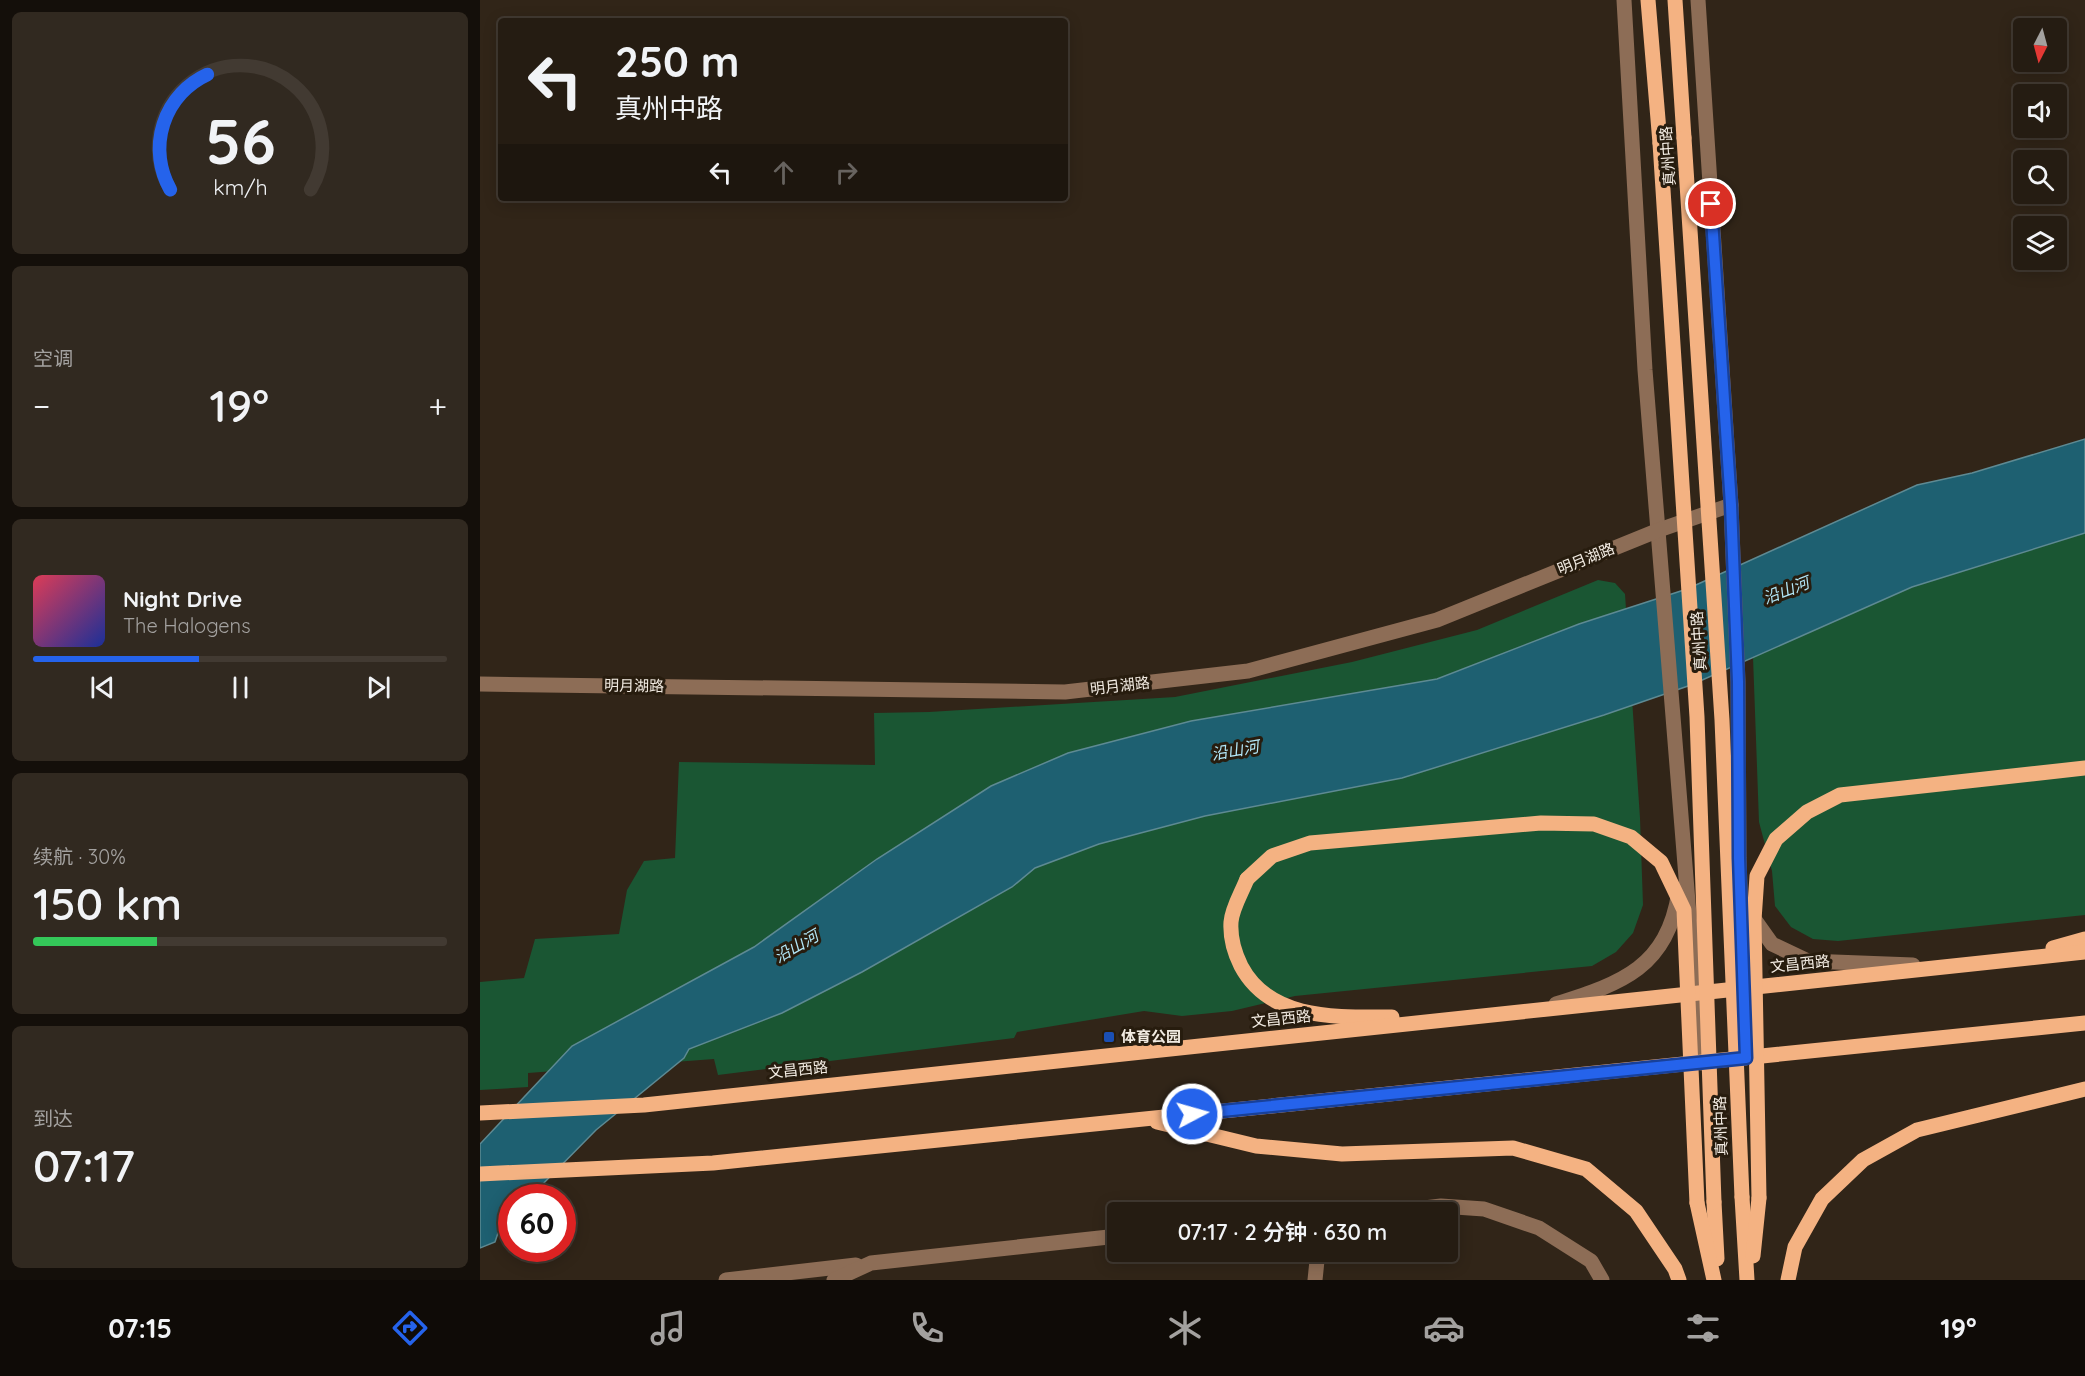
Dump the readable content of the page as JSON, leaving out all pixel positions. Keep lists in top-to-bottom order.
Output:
{
  "streets": {
    "main road": ["真州中路", "文昌西路"],
    "street": ["明月湖路"]
  },
  "water": ["沿山河"],
  "places": {
    "transit": ["体育公园"]
  },
  "north": "bottom",
  "page": {
    "turn": ["250 m", "真州中路"],
    "tile": [
      "空调",
      ["续航 · 30%", "150 km"],
      ["到达", "07:17"]
    ],
    "heat": ["−", "19°", "+"],
    "song": ["Night Drive", "The Halogens"],
    "limit": "60",
    "trip": "07:17 · 2 分钟 · 630 m",
    "tabs": ["07:15", "19°"],
    "gauge": ["56", "km/h"]
  }
}
